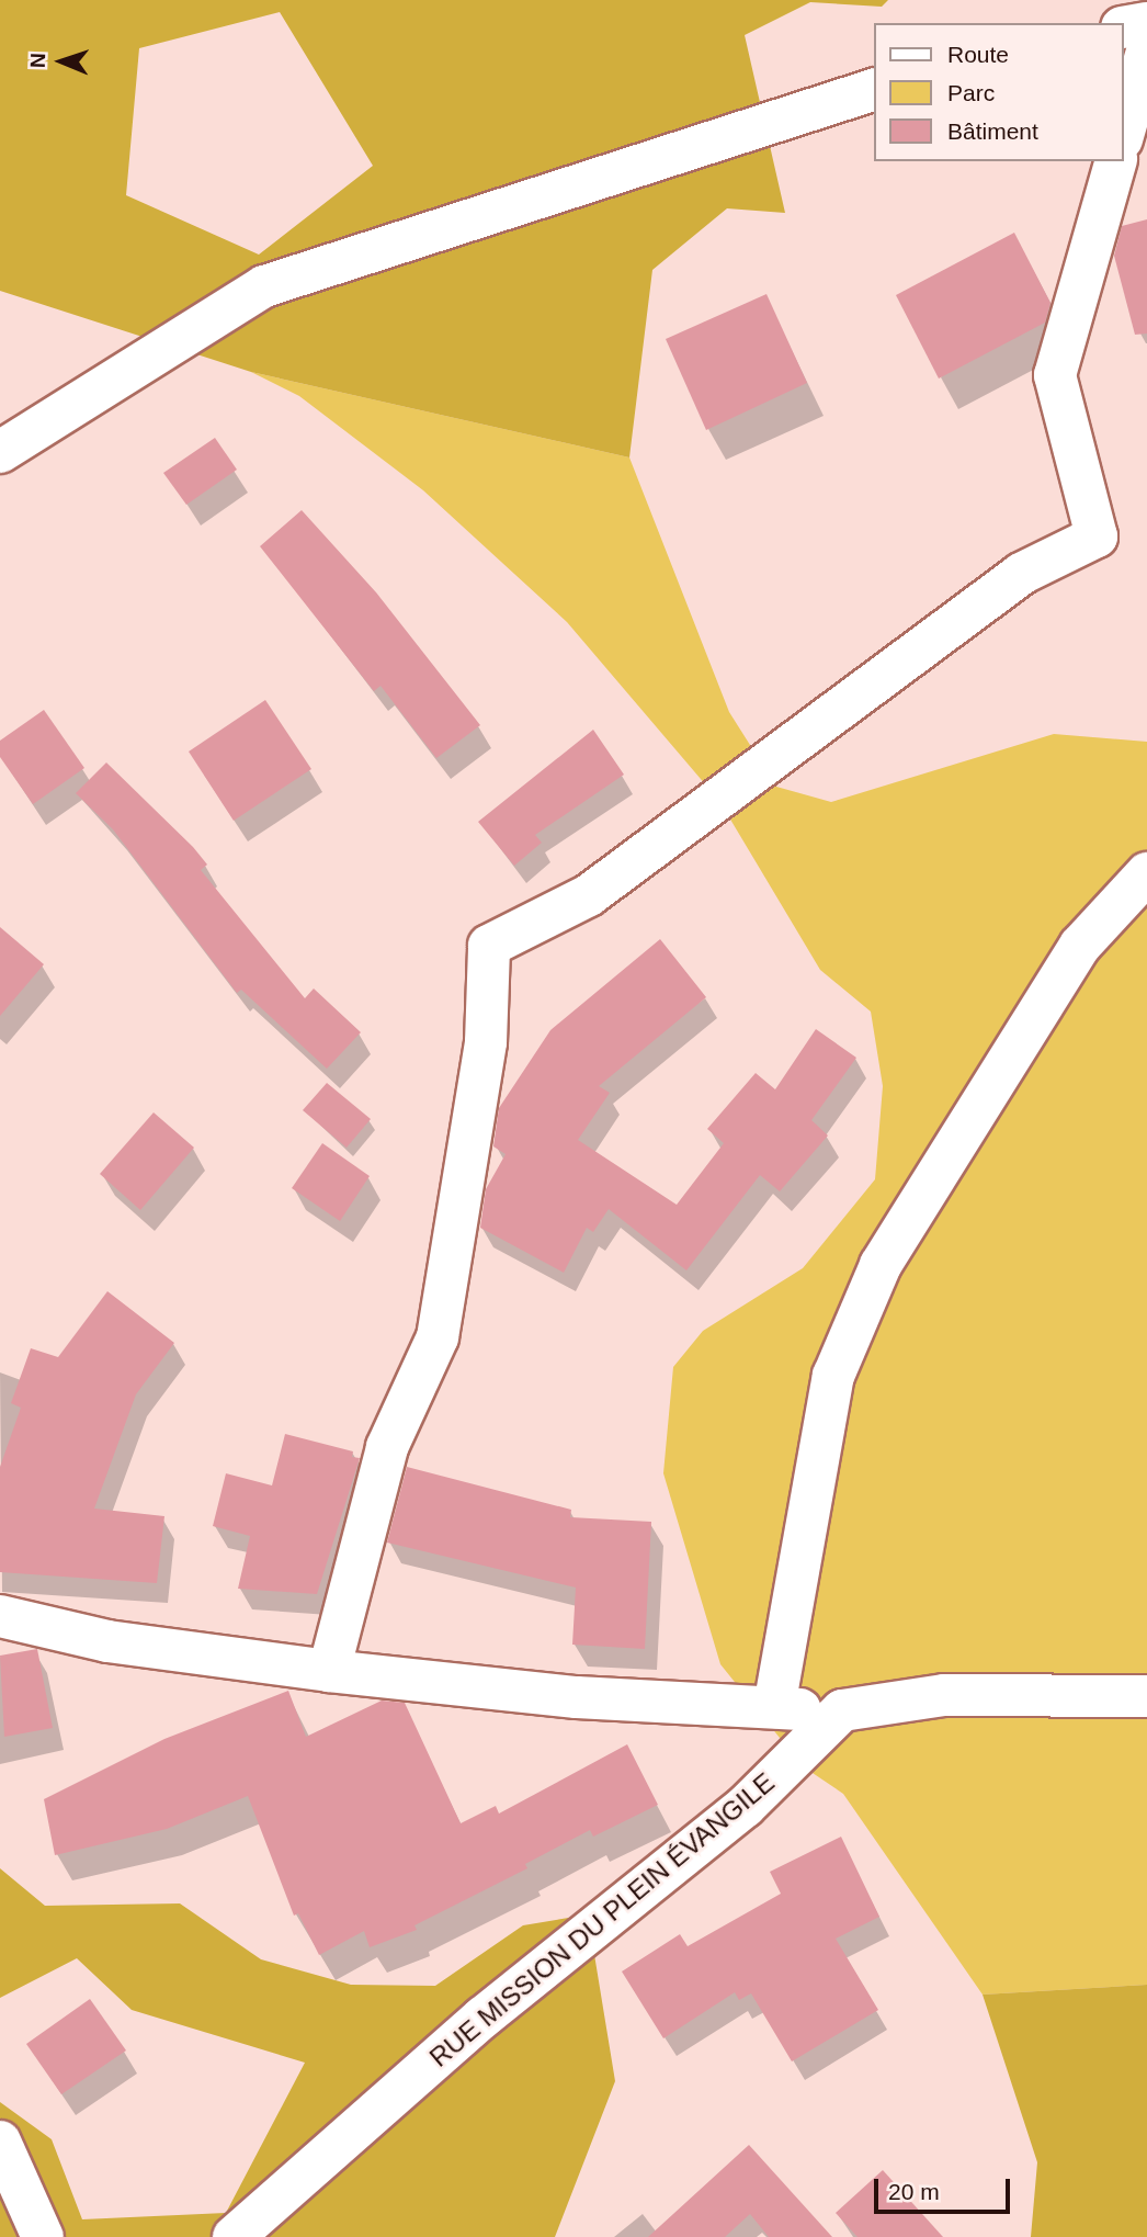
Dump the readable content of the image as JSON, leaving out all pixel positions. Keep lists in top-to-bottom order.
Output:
{
  "streets": {
    "street": ["RUE MISSION DU PLEIN ÉVANGILE"]
  },
  "legend": ["Route", "Parc", "Bâtiment"],
  "scale_bar": "20 m",
  "north": "left"
}
